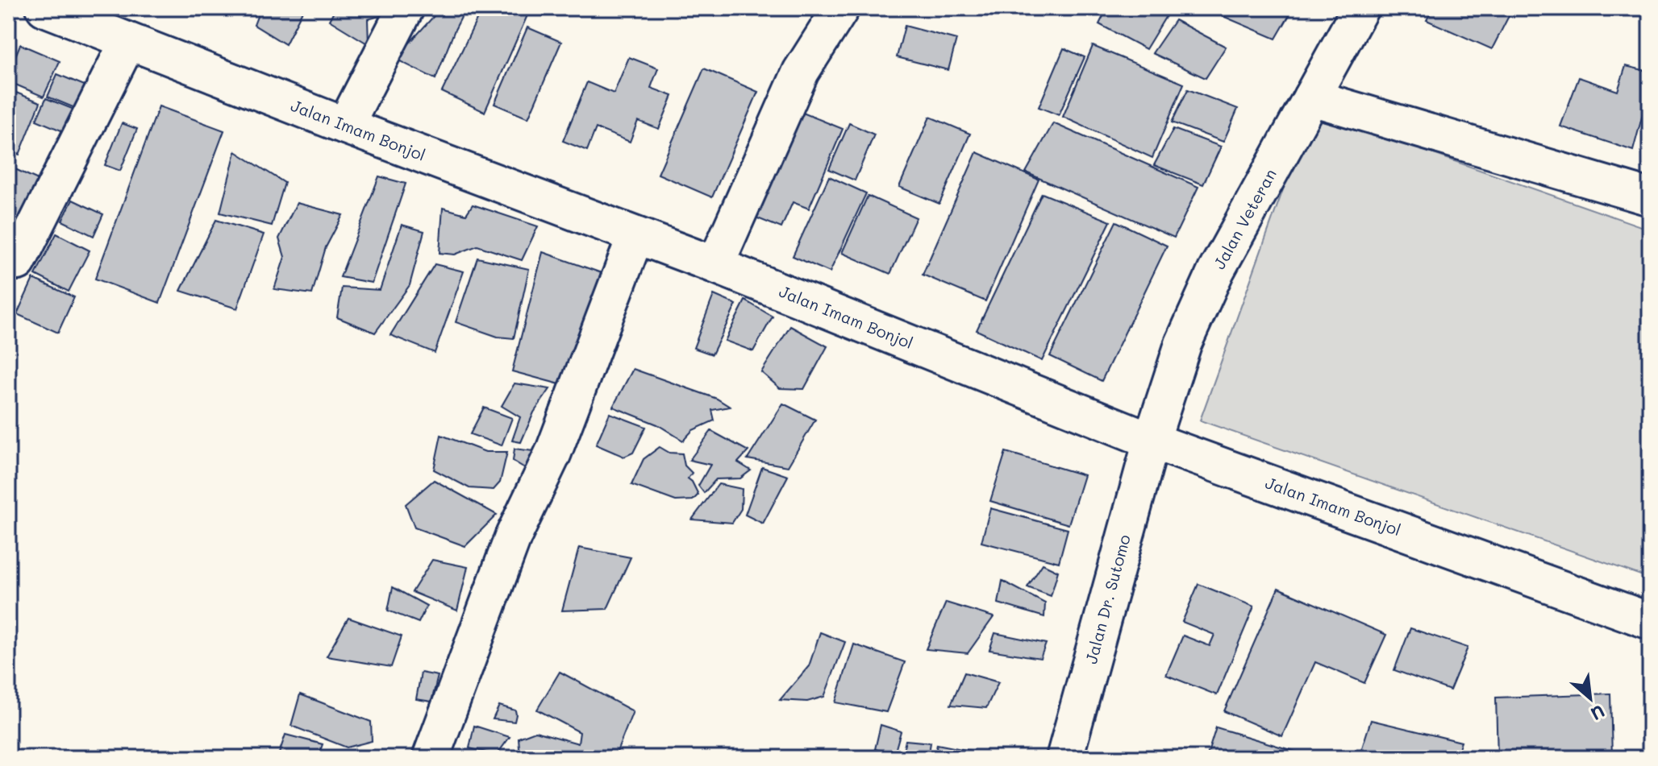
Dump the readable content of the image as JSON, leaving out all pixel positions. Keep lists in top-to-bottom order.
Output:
{
  "streets": {
    "street": ["Jalan Imam Bonjol", "Jalan Veteran", "Jalan Dr. Sutomo"]
  },
  "crossings": [
    ["Jalan Imam Bonjol", "Jalan Veteran"],
    ["Jalan Imam Bonjol", "Jalan Dr. Sutomo"],
    ["Jalan Veteran", "Jalan Dr. Sutomo"]
  ],
  "north": "bottom right"
}
